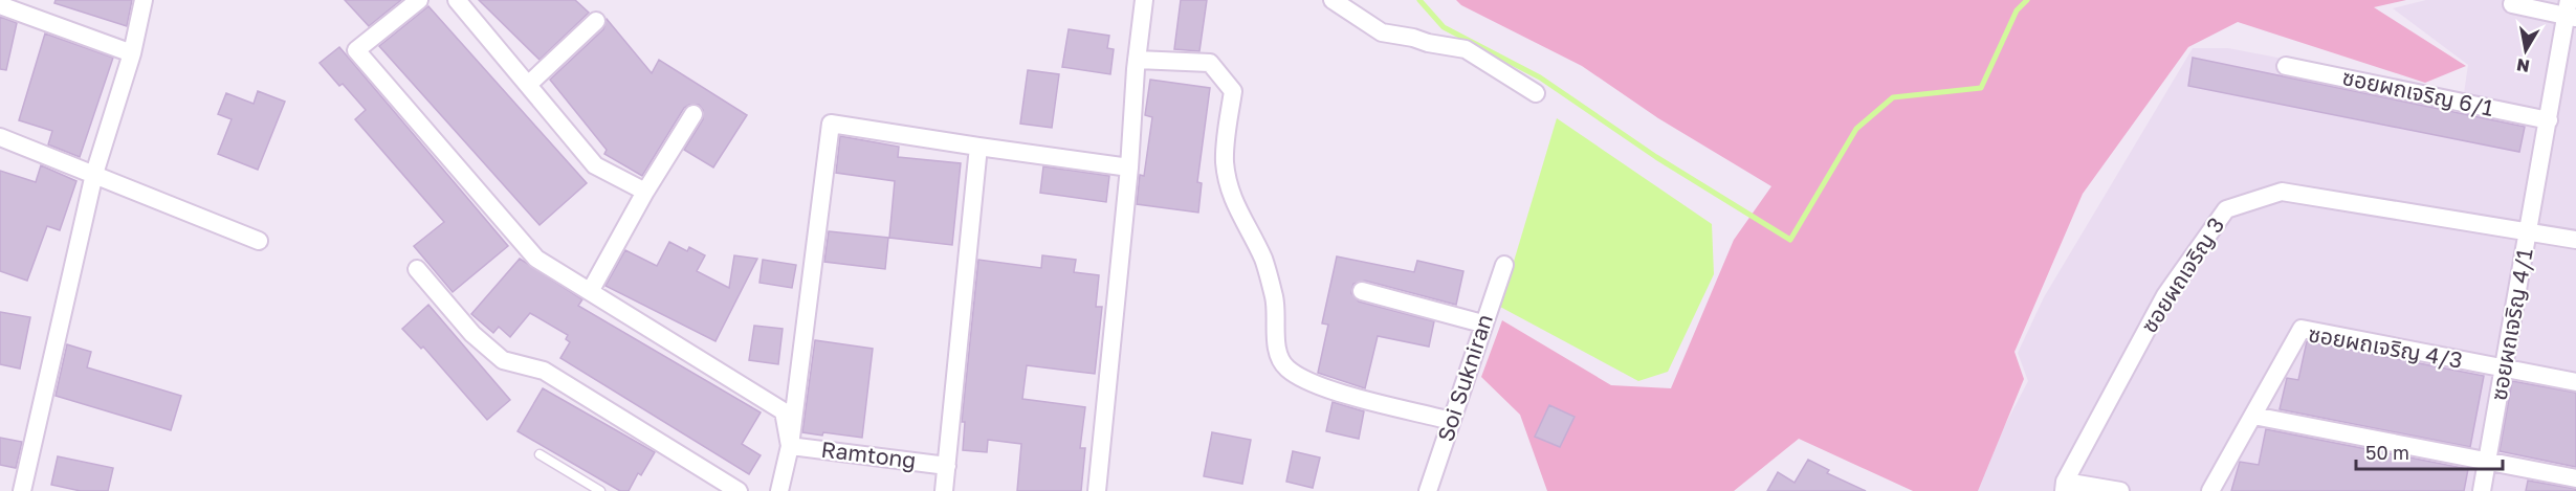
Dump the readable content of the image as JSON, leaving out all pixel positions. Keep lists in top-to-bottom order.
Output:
{
  "streets": {
    "street": [
      "ซอยผถเจริญ 6/1",
      "ซอยผถเจริญ 3",
      "ซอยผถเจริญ 4/1",
      "ซอยผถเจริญ 4/3",
      "Soi Sukniran",
      "Ramtong"
    ]
  },
  "crossings": [
    ["ซอยผถเจริญ 6/1", "ซอยผถเจริญ 4/1"],
    ["ซอยผถเจริญ 3", "ซอยผถเจริญ 4/1"],
    ["ซอยผถเจริญ 4/1", "ซอยผถเจริญ 4/3"]
  ],
  "scale_bar": "50 m",
  "north": "bottom"
}
